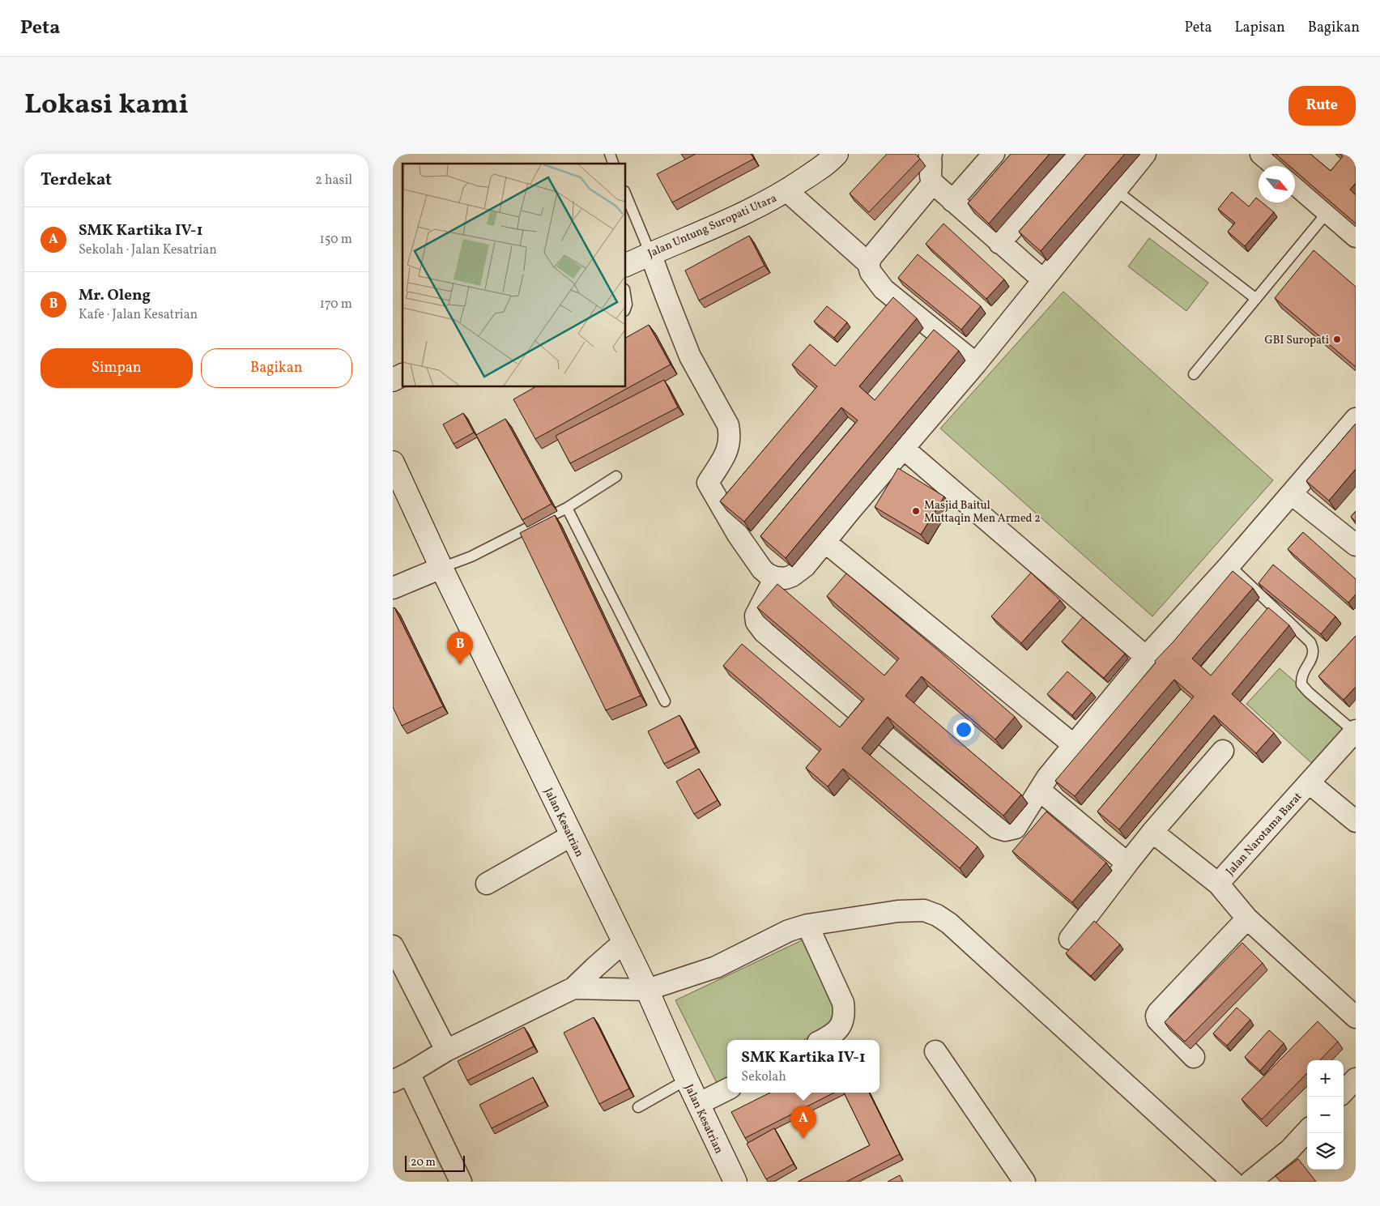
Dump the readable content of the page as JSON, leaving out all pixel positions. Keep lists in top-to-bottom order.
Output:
{
  "streets": {
    "street": ["Jalan Untung Suropati Utara", "Jalan Kesatrian", "Jalan Narotama Barat"]
  },
  "places": ["GBI Suropati", "Masjid Baitul Muttaqin Men Armed 2"],
  "scale_bar": "20 m",
  "north": "bottom right",
  "page": {
    "header": "Peta",
    "nav": ["Peta", "Lapisan", "Bagikan"],
    "title": "Lokasi kami",
    "buttons": [
      "Rute",
      ["Simpan", "Bagikan"]
    ],
    "heading": ["Terdekat", "2 hasil"],
    "list": [
      {
        "mark": "A",
        "name": "SMK Kartika IV-1",
        "note": "Sekolah · Jalan Kesatrian",
        "value": "150 m"
      },
      {
        "mark": "B",
        "name": "Mr. Oleng",
        "note": "Kafe · Jalan Kesatrian",
        "value": "170 m"
      }
    ],
    "pins": ["B", "A"],
    "popup": ["SMK Kartika IV-1", "Sekolah"],
    "map_buttons": ["+", "−"],
    "scale": "20 m"
  }
}
